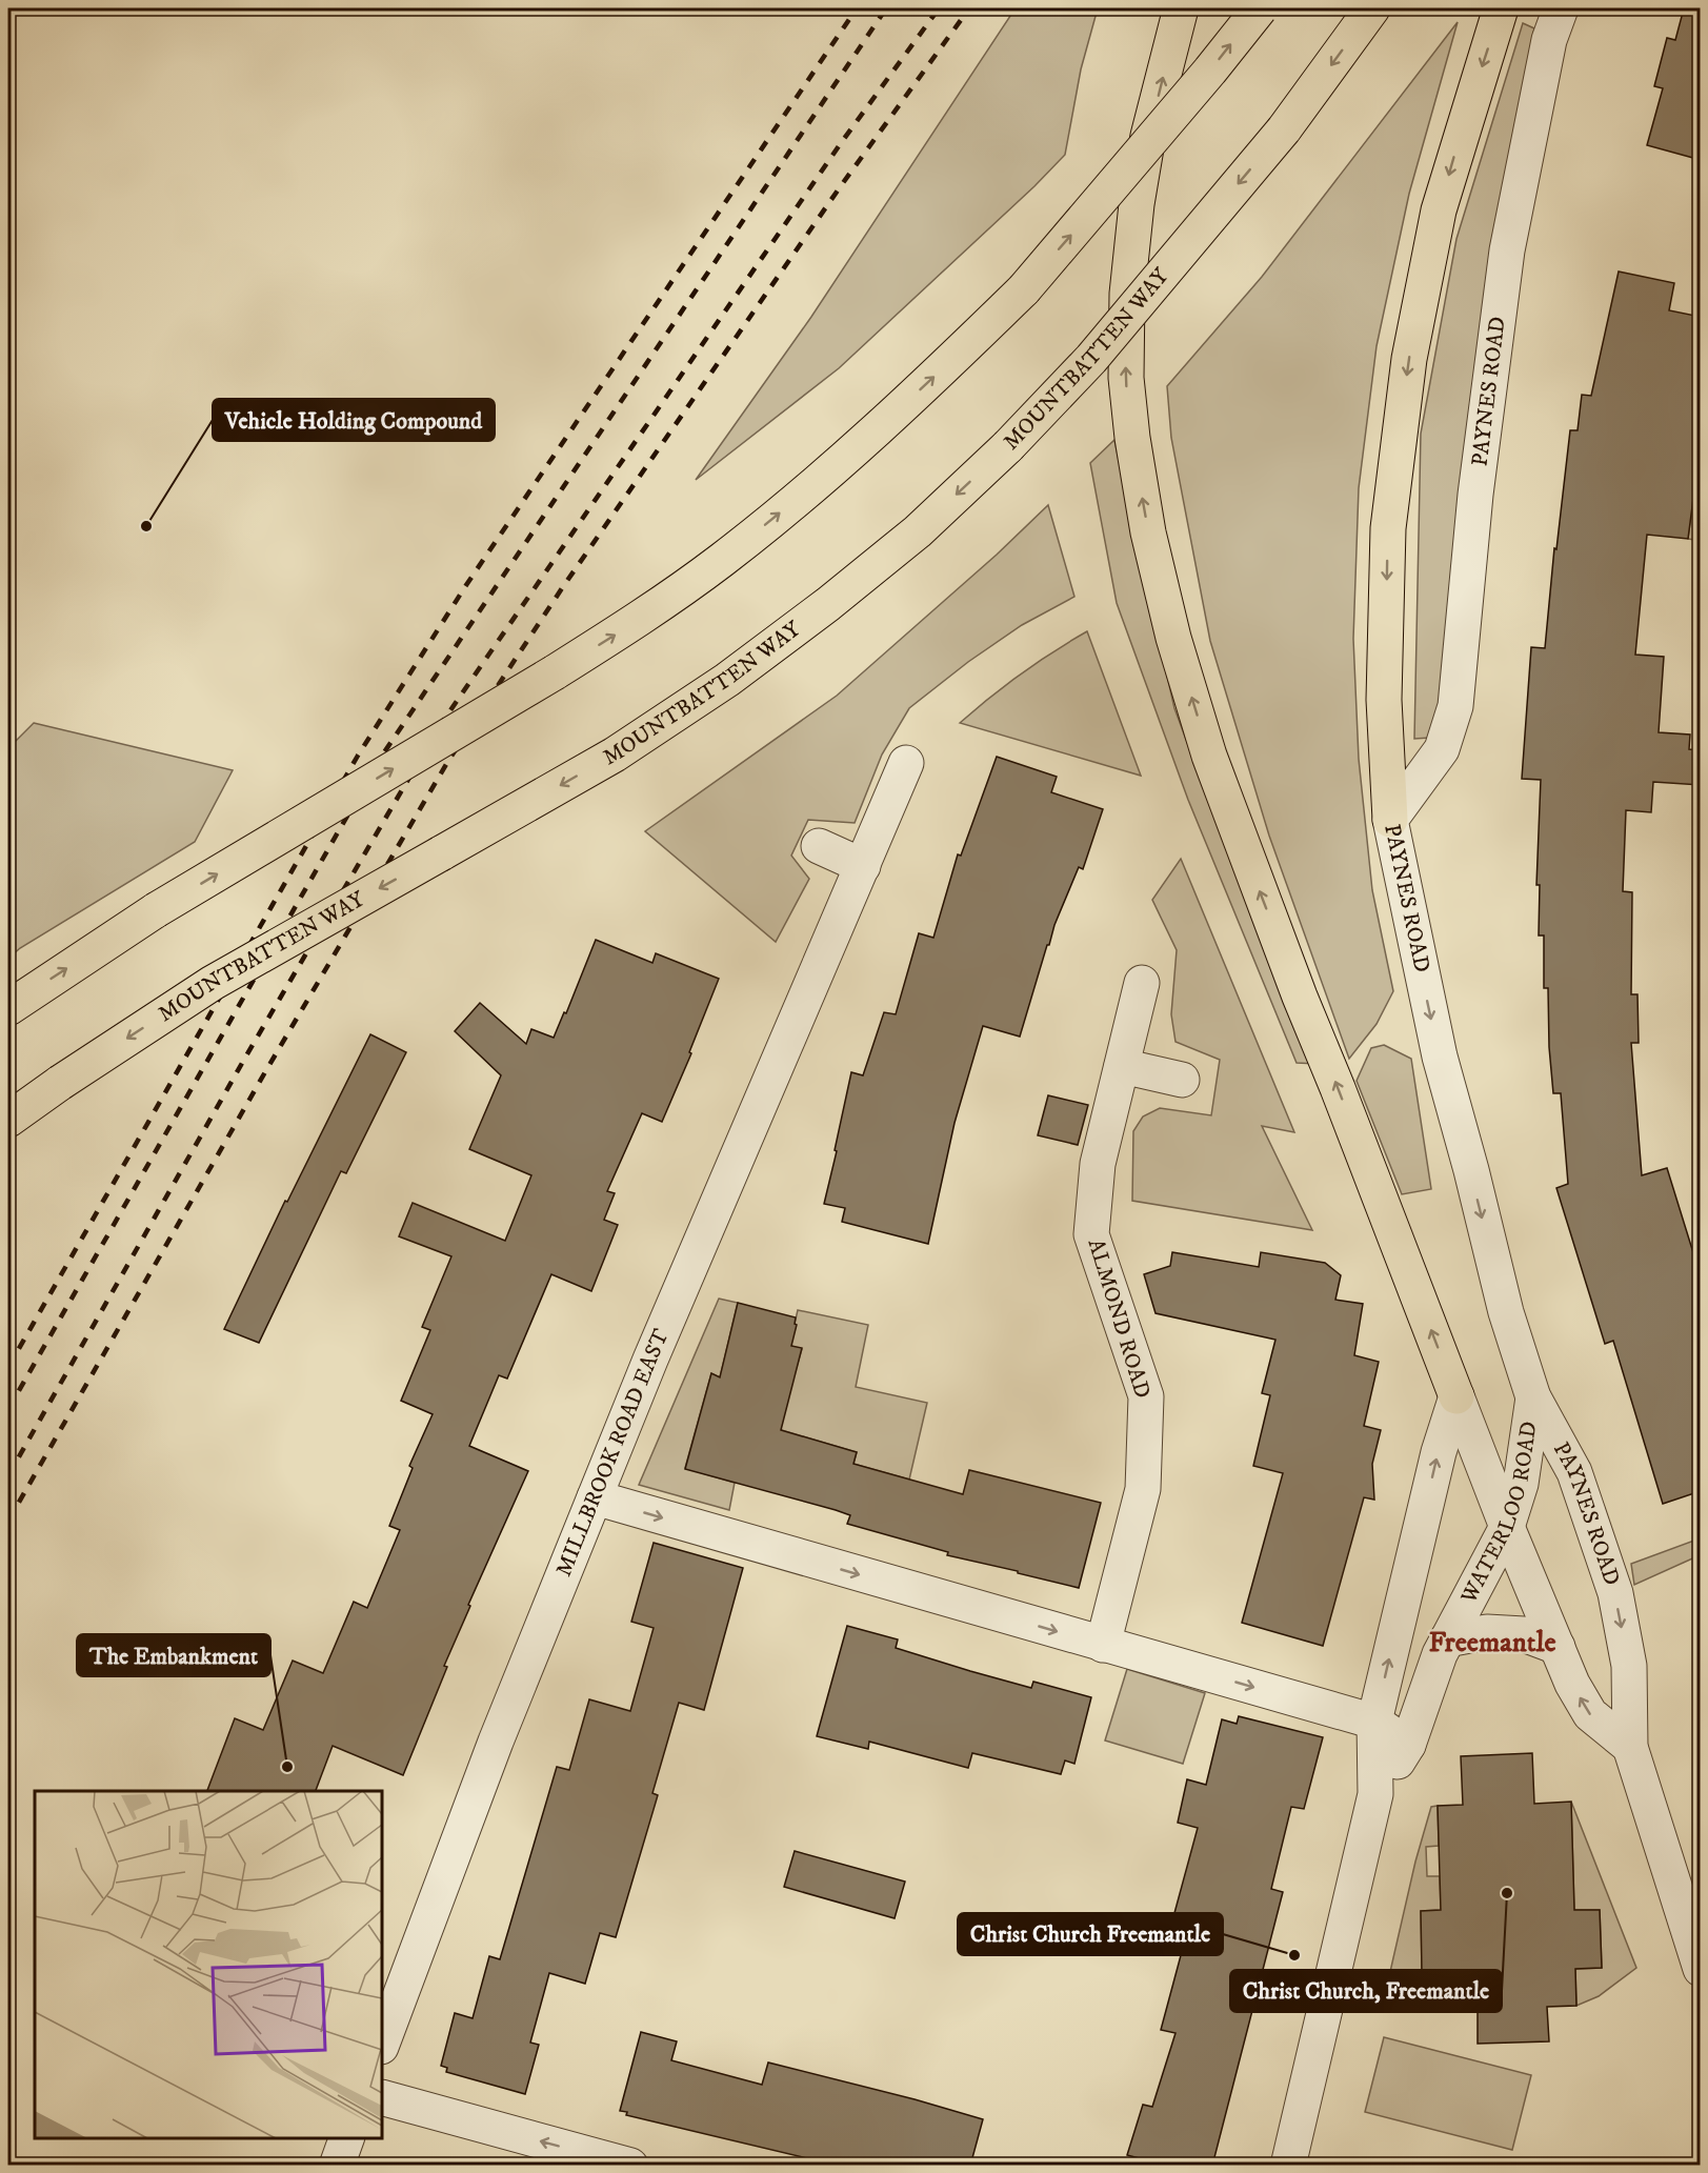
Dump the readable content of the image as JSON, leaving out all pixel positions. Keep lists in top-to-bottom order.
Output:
{
  "streets": {
    "highway": ["MOUNTBATTEN WAY"],
    "street": [
      "PAYNES ROAD",
      "ALMOND ROAD",
      "MILLBROOK ROAD EAST",
      "WATERLOO ROAD"
    ]
  },
  "crossings": [
    ["PAYNES ROAD", "WATERLOO ROAD"]
  ],
  "districts": ["Freemantle"],
  "places": [
    "Vehicle Holding Compound",
    "The Embankment",
    "Christ Church, Freemantle",
    "Christ Church Freemantle"
  ]
}
